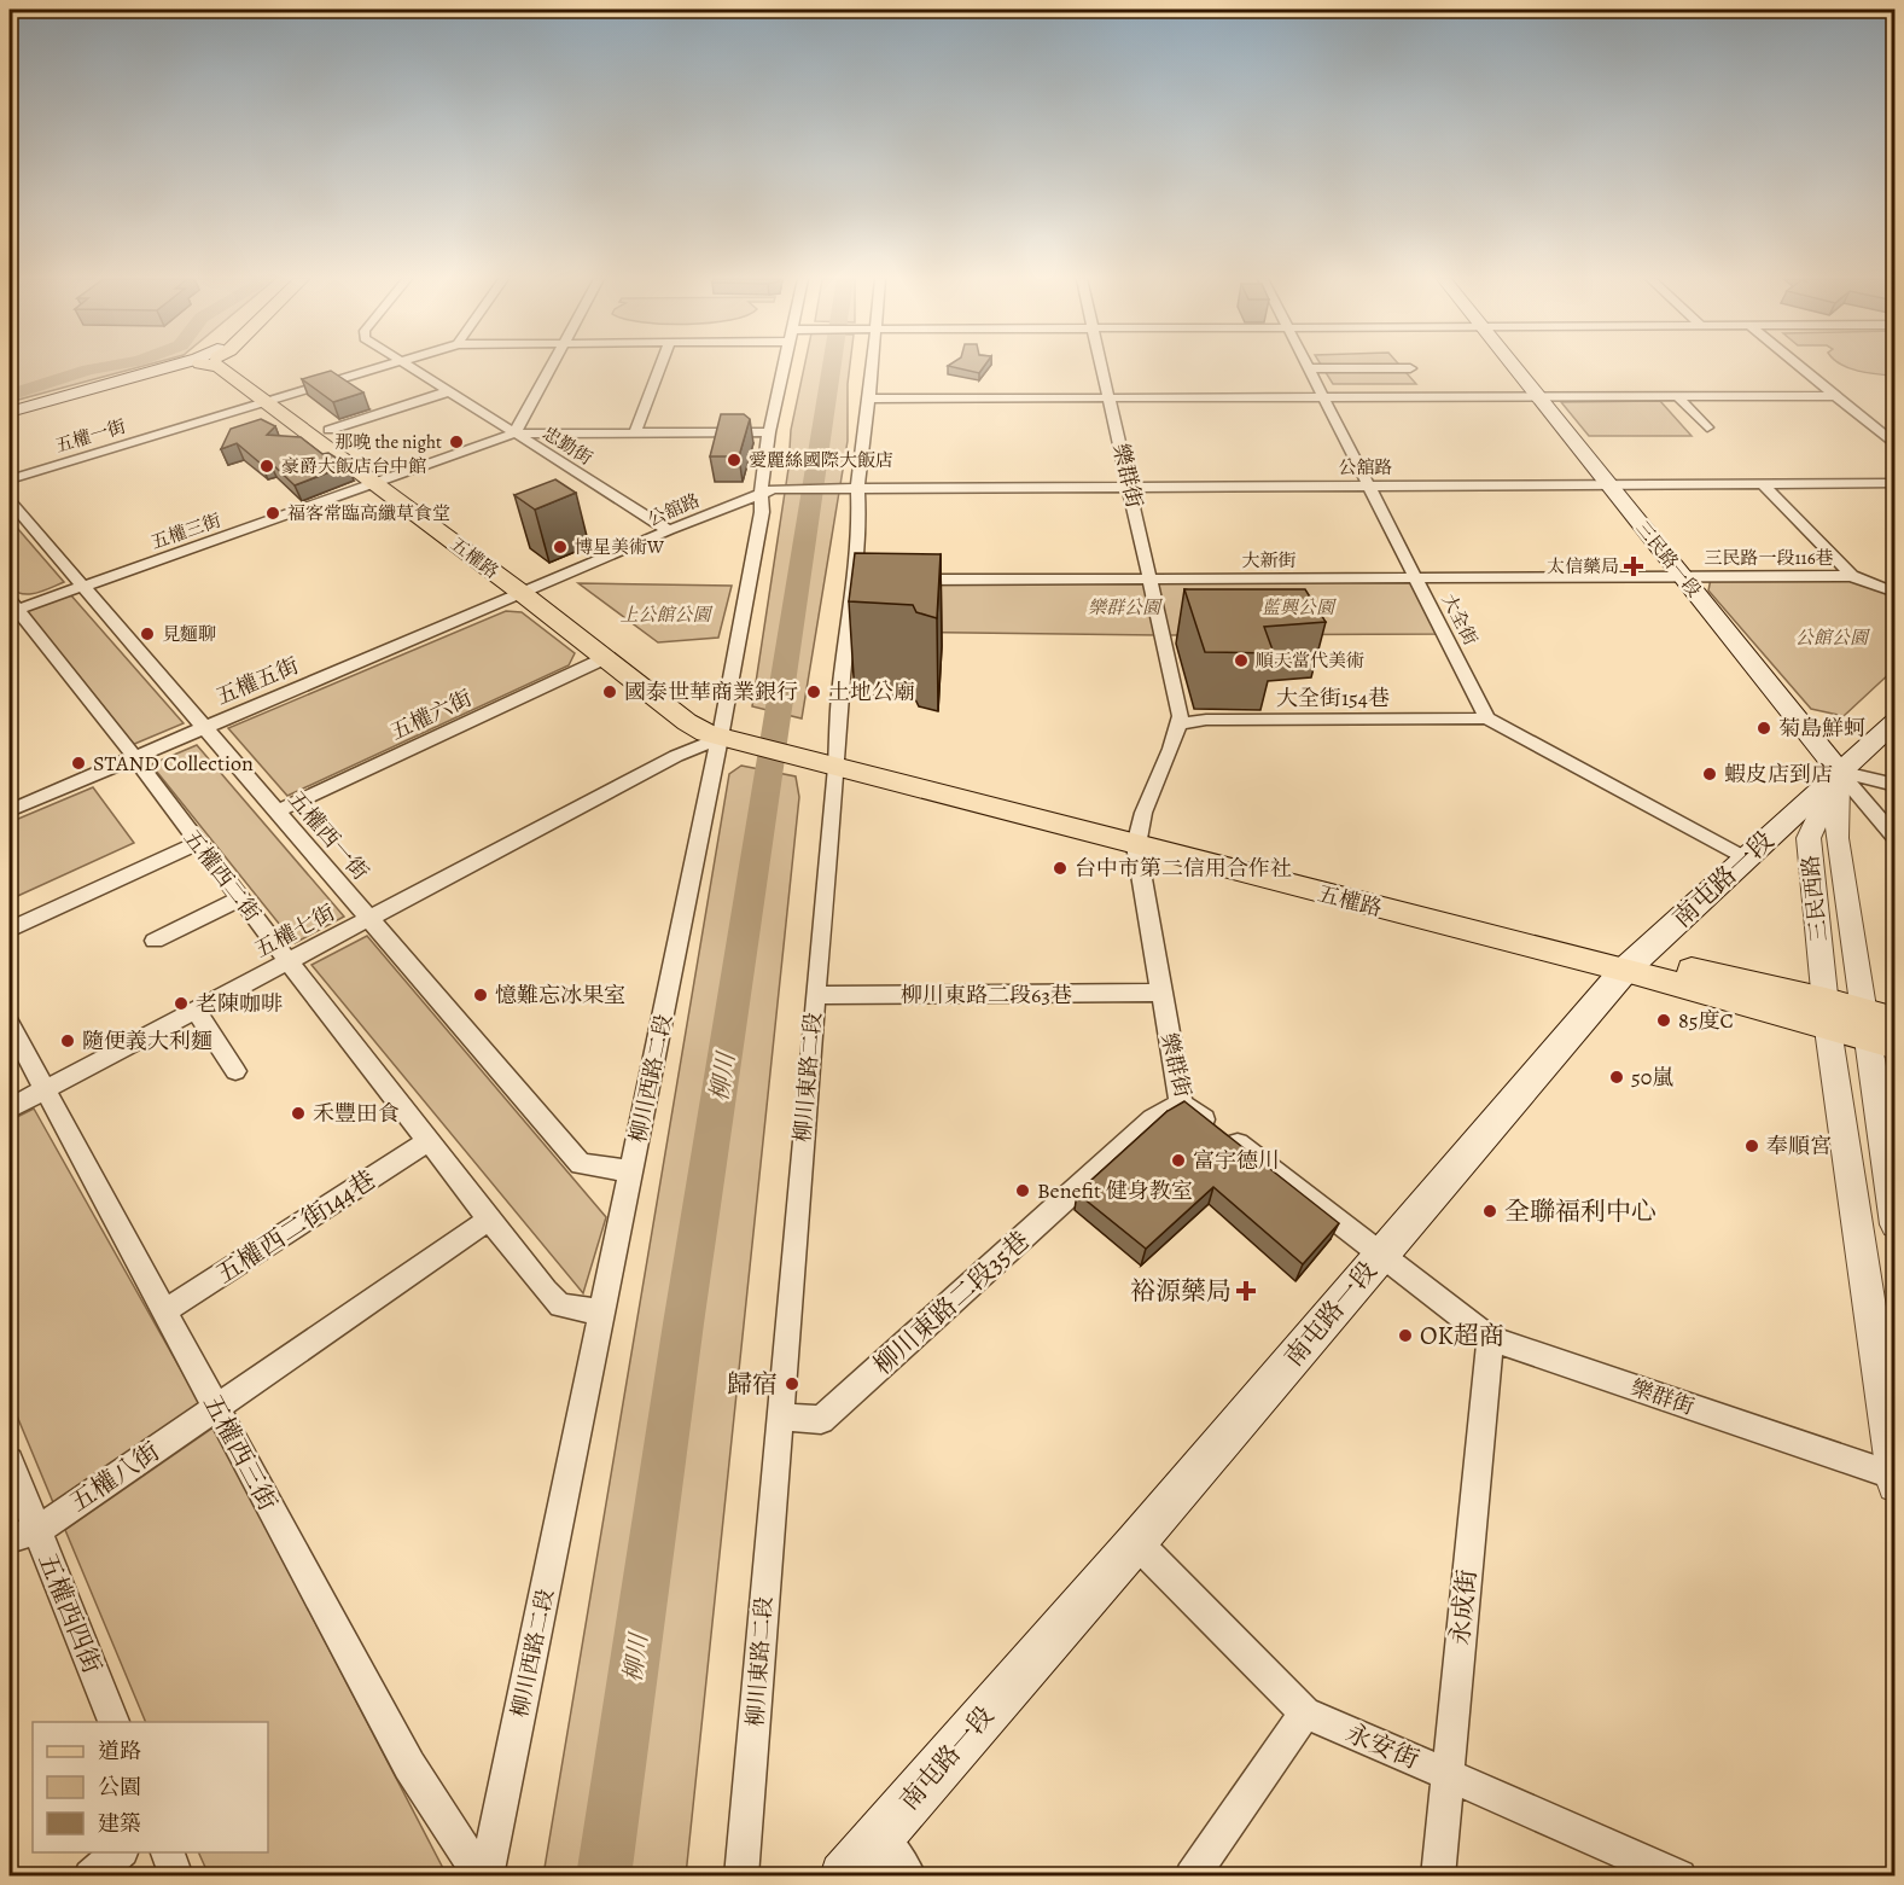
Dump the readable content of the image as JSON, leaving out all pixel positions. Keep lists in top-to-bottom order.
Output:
{
  "streets": {
    "main road": ["五權路", "三民路一段", "南屯路一段"],
    "street": [
      "五權一街",
      "忠勤街",
      "公舘路",
      "樂群街",
      "五權三街",
      "三民路一段116巷",
      "大新街",
      "大全街",
      "五權五街",
      "大全街154巷",
      "五權六街",
      "五權西一街",
      "五權西二街",
      "三民西路",
      "五權七街",
      "柳川東路二段63巷",
      "柳川東路二段",
      "柳川西路二段",
      "五權西二街144巷",
      "柳川東路二段35巷",
      "五權西三街",
      "五權八街",
      "永成街",
      "五權西四街",
      "永安街"
    ]
  },
  "crossings": [
    ["五權一街", "五權路"],
    ["忠勤街", "公舘路"],
    ["忠勤街", "五權三街"],
    ["公舘路", "樂群街"],
    ["公舘路", "五權路"],
    ["公舘路", "三民路一段"],
    ["公舘路", "大全街"],
    ["公舘路", "五權五街"],
    ["公舘路", "柳川東路二段"],
    ["公舘路", "柳川西路二段"],
    ["樂群街", "五權路"],
    ["樂群街", "大新街"],
    ["樂群街", "大全街154巷"],
    ["樂群街", "南屯路一段"],
    ["樂群街", "三民西路"],
    ["樂群街", "柳川東路二段63巷"],
    ["樂群街", "柳川東路二段35巷"],
    ["樂群街", "永成街"],
    ["五權三街", "五權路"],
    ["五權三街", "五權西一街"],
    ["五權三街", "五權西二街"],
    ["五權路", "五權五街"],
    ["五權路", "五權六街"],
    ["五權路", "南屯路一段"],
    ["五權路", "三民西路"],
    ["五權路", "五權七街"],
    ["五權路", "柳川東路二段"],
    ["五權路", "柳川西路二段"],
    ["三民路一段116巷", "三民路一段"],
    ["三民路一段116巷", "大新街"],
    ["三民路一段", "大新街"],
    ["三民路一段", "南屯路一段"],
    ["三民路一段", "三民西路"],
    ["大新街", "大全街"],
    ["大全街", "大全街154巷"],
    ["五權五街", "五權西一街"],
    ["五權五街", "五權西二街"],
    ["五權六街", "五權西一街"],
    ["五權西一街", "五權七街"],
    ["五權西一街", "柳川西路二段"],
    ["五權西二街", "五權七街"],
    ["五權西二街", "柳川西路二段"],
    ["五權西二街", "五權西二街144巷"],
    ["南屯路一段", "三民西路"],
    ["南屯路一段", "永安街"],
    ["五權七街", "柳川西路二段"],
    ["五權七街", "五權西三街"],
    ["柳川東路二段63巷", "柳川東路二段"],
    ["柳川東路二段", "柳川東路二段35巷"],
    ["柳川西路二段", "五權西三街"],
    ["五權西二街144巷", "五權西三街"],
    ["五權西三街", "五權八街"],
    ["五權八街", "五權西四街"],
    ["永成街", "永安街"]
  ],
  "water": ["柳川"],
  "parks": [
    "樂群公園",
    "藍興公園",
    "上公館公園",
    "公館公園"
  ],
  "places": {
    "other": [
      "那晚 the night",
      "愛麗絲國際大飯店",
      "豪爵大飯店台中館",
      "福客常臨高纖草食堂",
      "博星美術W",
      "見麵聊",
      "順天當代美術",
      "國泰世華商業銀行",
      "土地公廟",
      "菊島鮮蚵",
      "STAND Collection",
      "蝦皮店到店",
      "台中市第二信用合作社",
      "憶難忘冰果室",
      "老陳咖啡",
      "85度C",
      "隨便義大利麵",
      "50嵐",
      "禾豐田食",
      "奉順宮",
      "富宇德川",
      "Benefit 健身教室",
      "全聯福利中心",
      "OK超商",
      "歸宿"
    ],
    "health": ["太信藥局", "裕源藥局"]
  },
  "legend": ["道路", "公園", "建築"]
}
